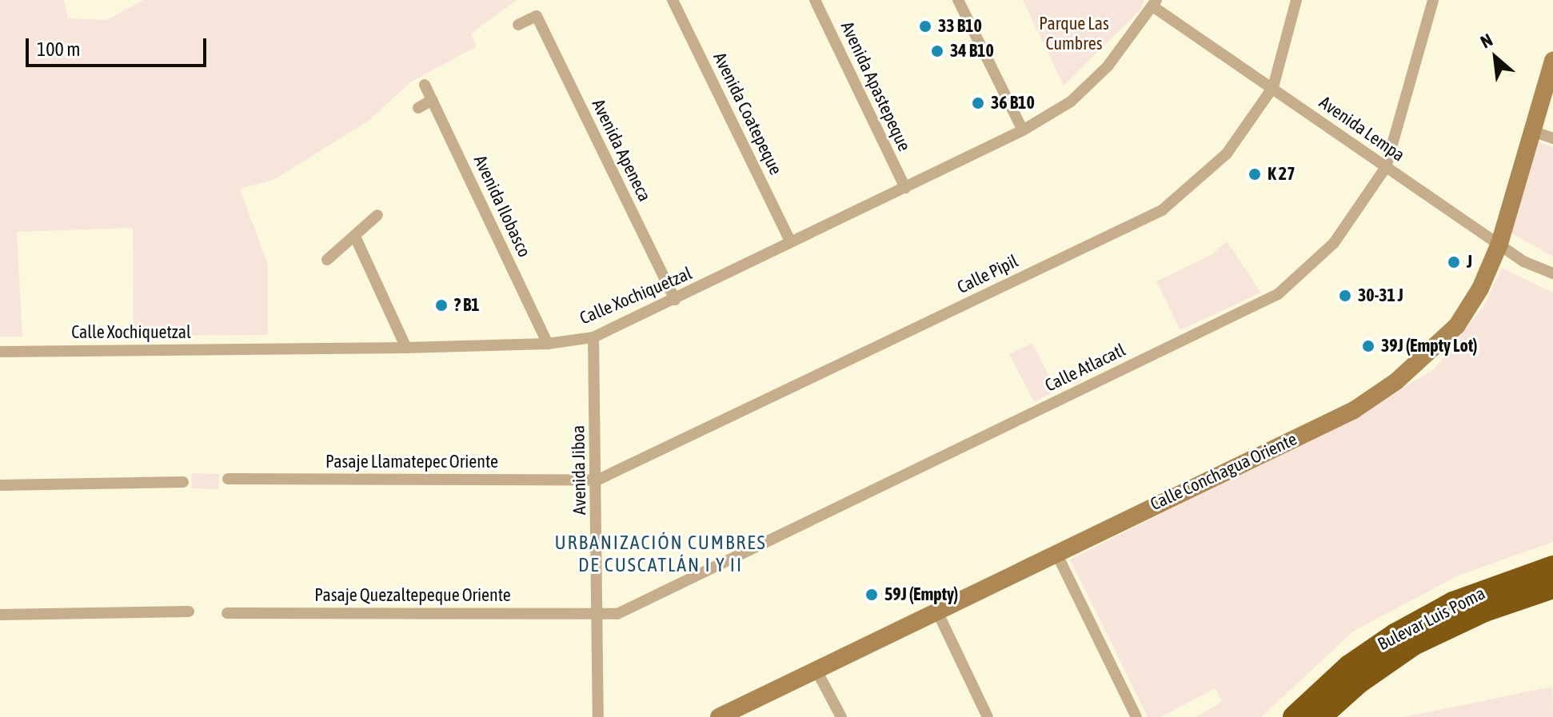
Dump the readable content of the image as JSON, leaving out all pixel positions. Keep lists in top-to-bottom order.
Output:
{
  "streets": {
    "highway": ["Bulevar Luis Poma"],
    "main road": ["Calle Conchagua Oriente"],
    "street": [
      "Avenida Apastepeque",
      "Avenida Coatepeque",
      "Avenida Lempa",
      "Avenida Apeneca",
      "Avenida Ilobasco",
      "Calle Pipil",
      "Calle Xochiquetzal",
      "Calle Atlacatl",
      "Pasaje Llamatepec Oriente",
      "Avenida Jiboa",
      "Pasaje Quezaltepeque Oriente"
    ]
  },
  "crossings": [
    ["Avenida Apastepeque", "Calle Xochiquetzal"],
    ["Avenida Coatepeque", "Calle Xochiquetzal"],
    ["Avenida Lempa", "Calle Pipil"],
    ["Avenida Lempa", "Calle Xochiquetzal"],
    ["Avenida Lempa", "Calle Atlacatl"],
    ["Avenida Lempa", "Calle Conchagua Oriente"],
    ["Avenida Apeneca", "Calle Xochiquetzal"],
    ["Avenida Ilobasco", "Calle Xochiquetzal"],
    ["Calle Pipil", "Pasaje Llamatepec Oriente"],
    ["Calle Pipil", "Avenida Jiboa"],
    ["Calle Xochiquetzal", "Avenida Jiboa"],
    ["Calle Atlacatl", "Avenida Jiboa"],
    ["Calle Atlacatl", "Pasaje Quezaltepeque Oriente"],
    ["Pasaje Llamatepec Oriente", "Avenida Jiboa"],
    ["Avenida Jiboa", "Pasaje Quezaltepeque Oriente"]
  ],
  "districts": ["URBANIZACIÓN CUMBRES DE CUSCATLÁN I Y II"],
  "parks": ["Parque Las Cumbres"],
  "places": [
    "33 B10",
    "34 B10",
    "36 B10",
    "K 27",
    "J",
    "30-31 J",
    "? B1",
    "39J (Empty Lot)",
    "59J (Empty)"
  ],
  "scale_bar": "100 m",
  "north": "top left"
}
